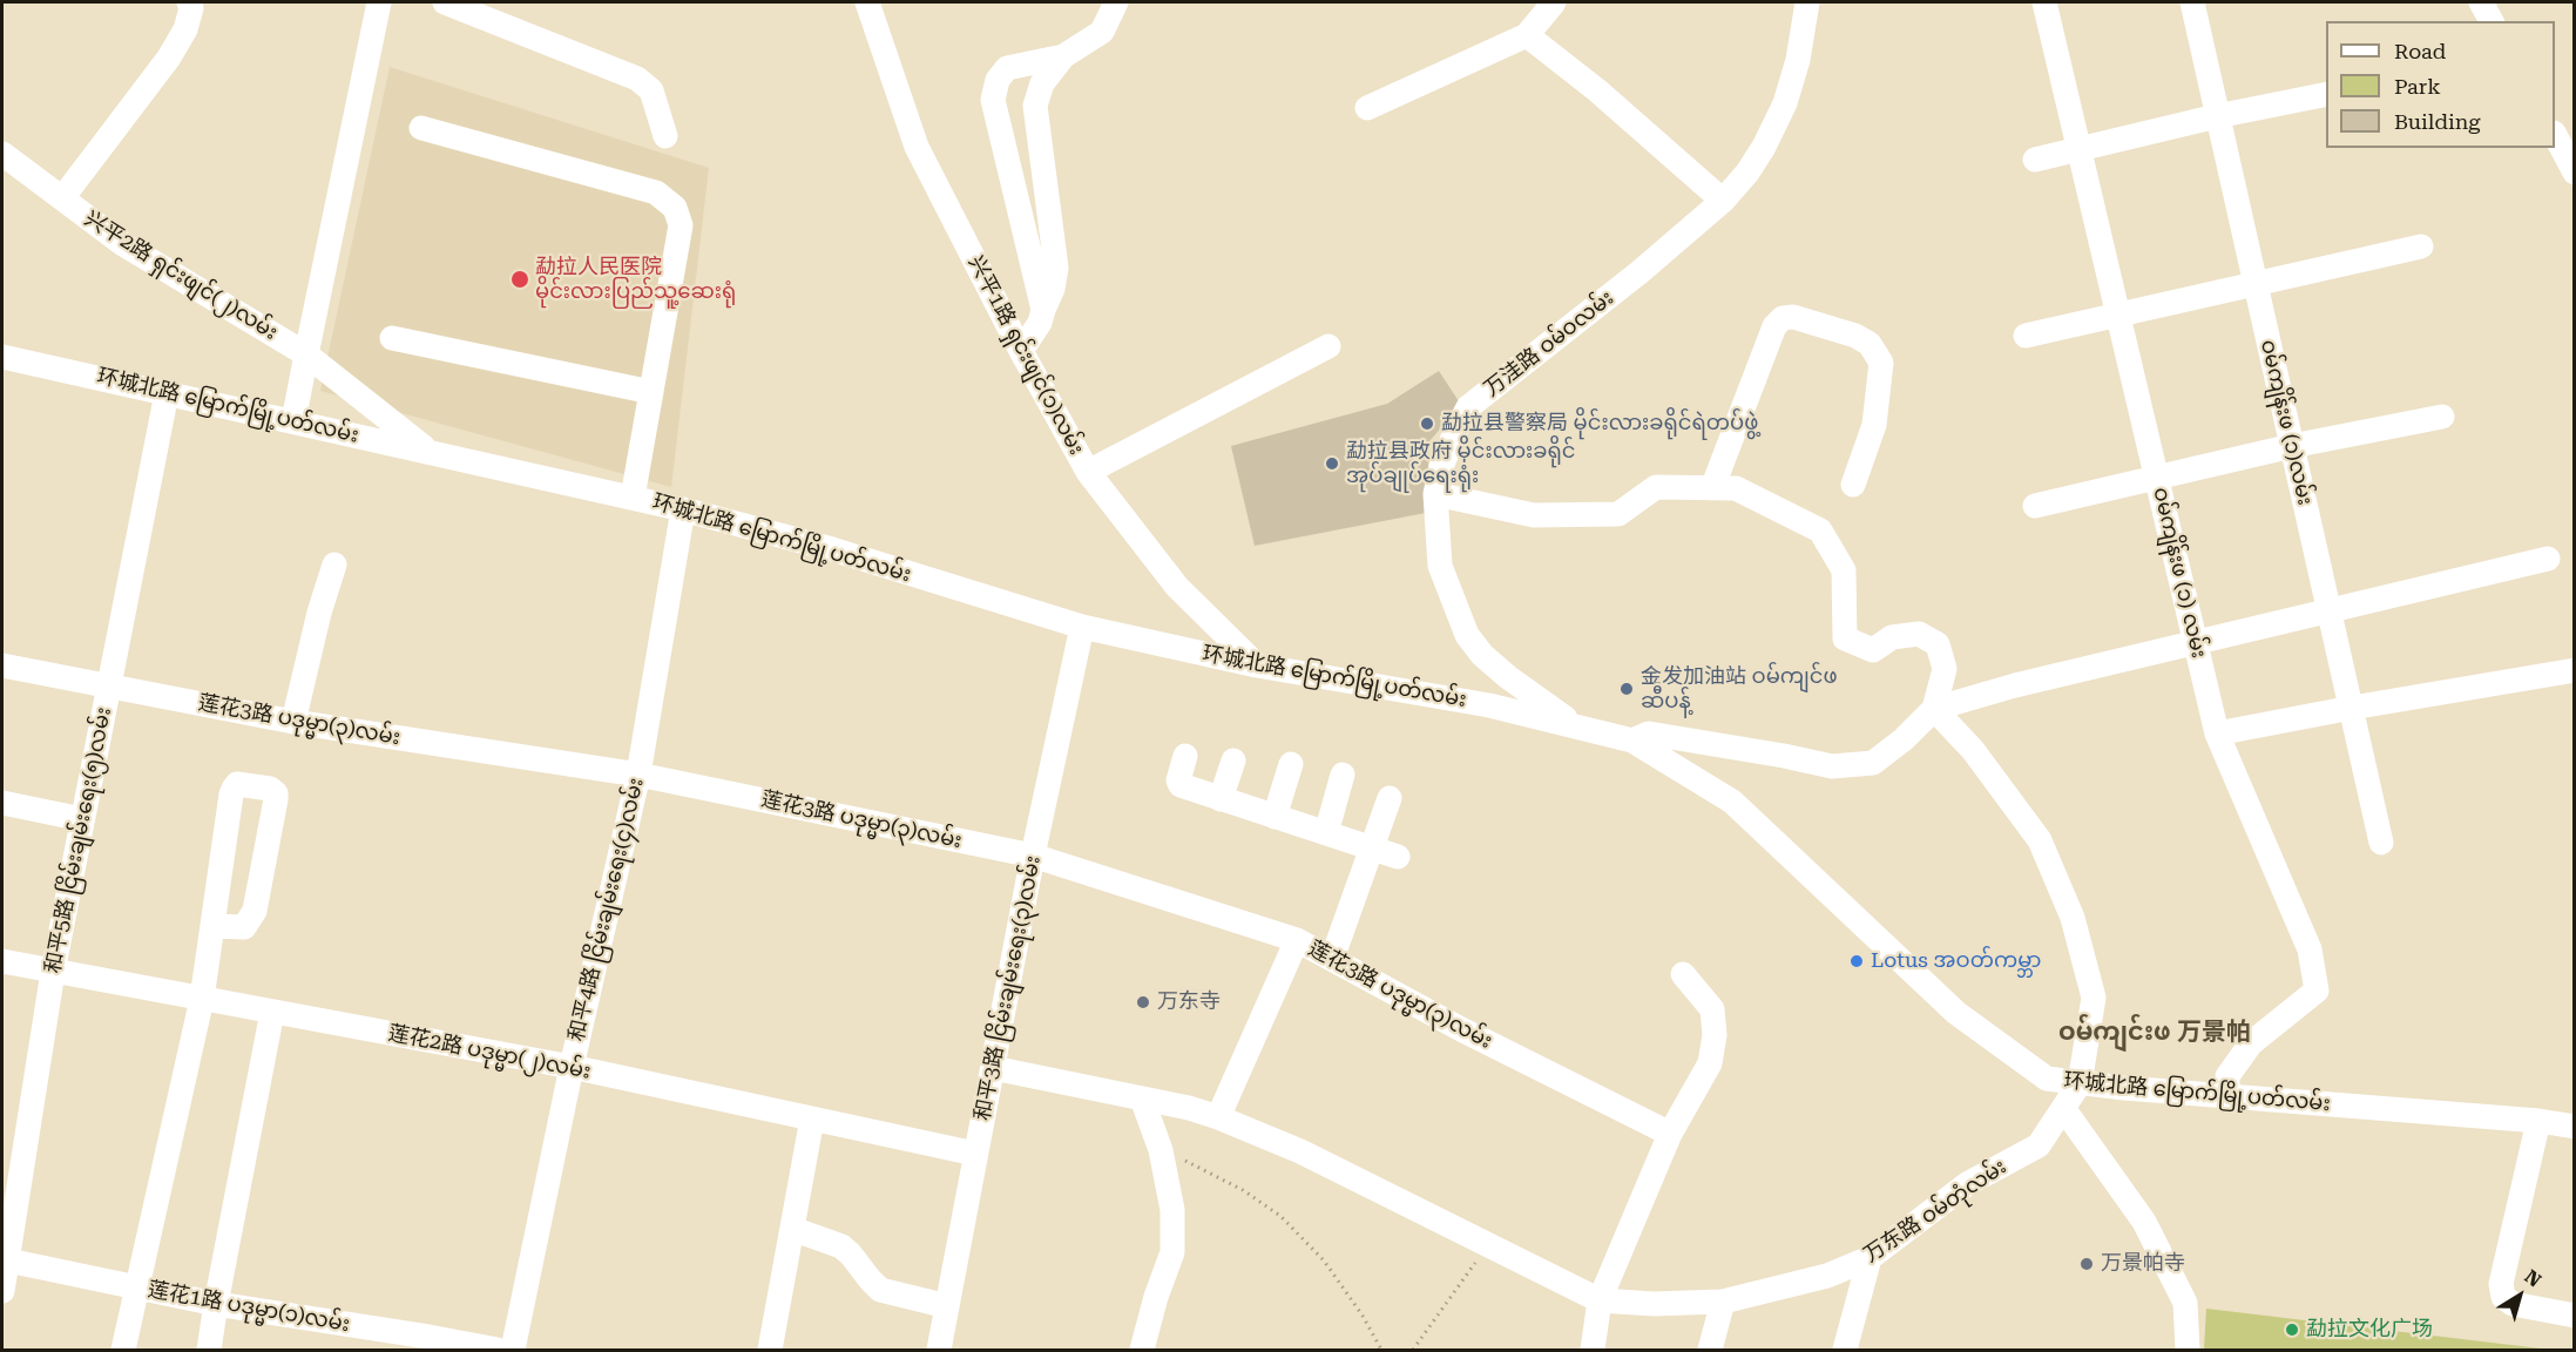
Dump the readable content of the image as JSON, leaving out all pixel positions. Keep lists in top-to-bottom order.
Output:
{
  "streets": {
    "street": [
      "兴平2路 ရှင်းဖျင်(၂)လမ်း",
      "万洼路 ဝမ်ဝလမ်း",
      "兴平1路 ရှင်းဖျင်(၁)လမ်း",
      "环城北路 မြောက်မြို့ပတ်လမ်း",
      "ဝမ်ကျိန်းဖ (၁)လမ်း",
      "ဝမ်ကျိန်းဖ (၁) လမ်း",
      "莲花3路 ပဒုမ္မာ(၃)လမ်း",
      "和平5路 ငြိမ်းချမ်းရေး(၅)လမ်း",
      "和平4路 ငြိမ်းချမ်းရေး(၄)လမ်း",
      "和平3路 ငြိမ်းချမ်းရေး(၃)လမ်း",
      "莲花2路 ပဒုမ္မာ(၂)လမ်း",
      "万东路 ဝမ်တုံလမ်း",
      "莲花1路 ပဒုမ္မာ(၁)လမ်း"
    ]
  },
  "crossings": [
    ["兴平2路 ရှင်းဖျင်(၂)လမ်း", "环城北路 မြောက်မြို့ပတ်လမ်း"],
    ["万洼路 ဝမ်ဝလမ်း", "环城北路 မြောက်မြို့ပတ်လမ်း"],
    ["兴平1路 ရှင်းဖျင်(၁)လမ်း", "环城北路 မြောက်မြို့ပတ်လမ်း"],
    ["环城北路 မြောက်မြို့ပတ်လမ်း", "ဝမ်ကျိန်းဖ (၁) လမ်း"],
    ["环城北路 မြောက်မြို့ပတ်လမ်း", "和平5路 ငြိမ်းချမ်းရေး(၅)လမ်း"],
    ["环城北路 မြောက်မြို့ပတ်လမ်း", "和平4路 ငြိမ်းချမ်းရေး(၄)လမ်း"],
    ["环城北路 မြောက်မြို့ပတ်လမ်း", "和平3路 ငြိမ်းချမ်းရေး(၃)လမ်း"],
    ["环城北路 မြောက်မြို့ပတ်လမ်း", "万东路 ဝမ်တုံလမ်း"],
    ["莲花3路 ပဒုမ္မာ(၃)လမ်း", "和平5路 ငြိမ်းချမ်းရေး(၅)လမ်း"],
    ["莲花3路 ပဒုမ္မာ(၃)လမ်း", "和平4路 ငြိမ်းချမ်းရေး(၄)လမ်း"],
    ["莲花3路 ပဒုမ္မာ(၃)လမ်း", "和平3路 ငြိမ်းချမ်းရေး(၃)လမ်း"],
    ["和平5路 ငြိမ်းချမ်းရေး(၅)လမ်း", "莲花2路 ပဒုမ္မာ(၂)လမ်း"],
    ["和平5路 ငြိမ်းချမ်းရေး(၅)လမ်း", "莲花1路 ပဒုမ္မာ(၁)လမ်း"],
    ["和平4路 ငြိမ်းချမ်းရေး(၄)လမ်း", "莲花2路 ပဒုမ္မာ(၂)လမ်း"],
    ["和平3路 ငြိမ်းချမ်းရေး(၃)လမ်း", "莲花2路 ပဒုမ္မာ(၂)လမ်း"]
  ],
  "districts": ["ဝမ်ကျင်းဖ 万景帕"],
  "places": [
    "勐拉人民医院 မိုင်းလားပြည်သူ့ဆေးရုံ",
    "勐拉县警察局 မိုင်းလားခရိုင်ရဲတပ်ဖွဲ့",
    "勐拉县政府 မိုင်းလားခရိုင် အုပ်ချုပ်ရေးရုံး",
    "金发加油站 ဝမ်ကျင်ဖ ဆီပန့်",
    "Lotus အဝတ်ကမ္ဘာ",
    "万东寺",
    "万景帕寺",
    "勐拉文化广场"
  ],
  "legend": ["Road", "Park", "Building"],
  "north": "top right"
}
